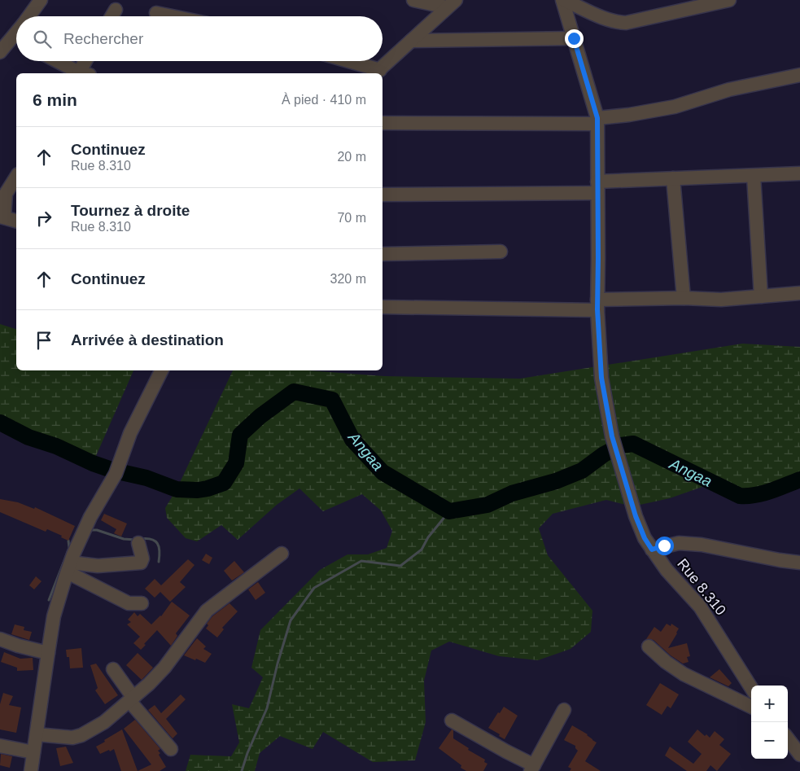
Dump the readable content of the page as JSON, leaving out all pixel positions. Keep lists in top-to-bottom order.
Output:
{
  "streets": {
    "street": ["Rue 8.310"]
  },
  "water": ["Angaa"],
  "page": {
    "search": "Rechercher",
    "heading": ["6 min", "À pied · 410 m"],
    "list": [
      ["Continuez", "Rue 8.310", "20 m"],
      ["Tournez à droite", "Rue 8.310", "70 m"],
      ["Continuez", "320 m"],
      "Arrivée à destination"
    ],
    "map_buttons": ["+", "−"]
  }
}
